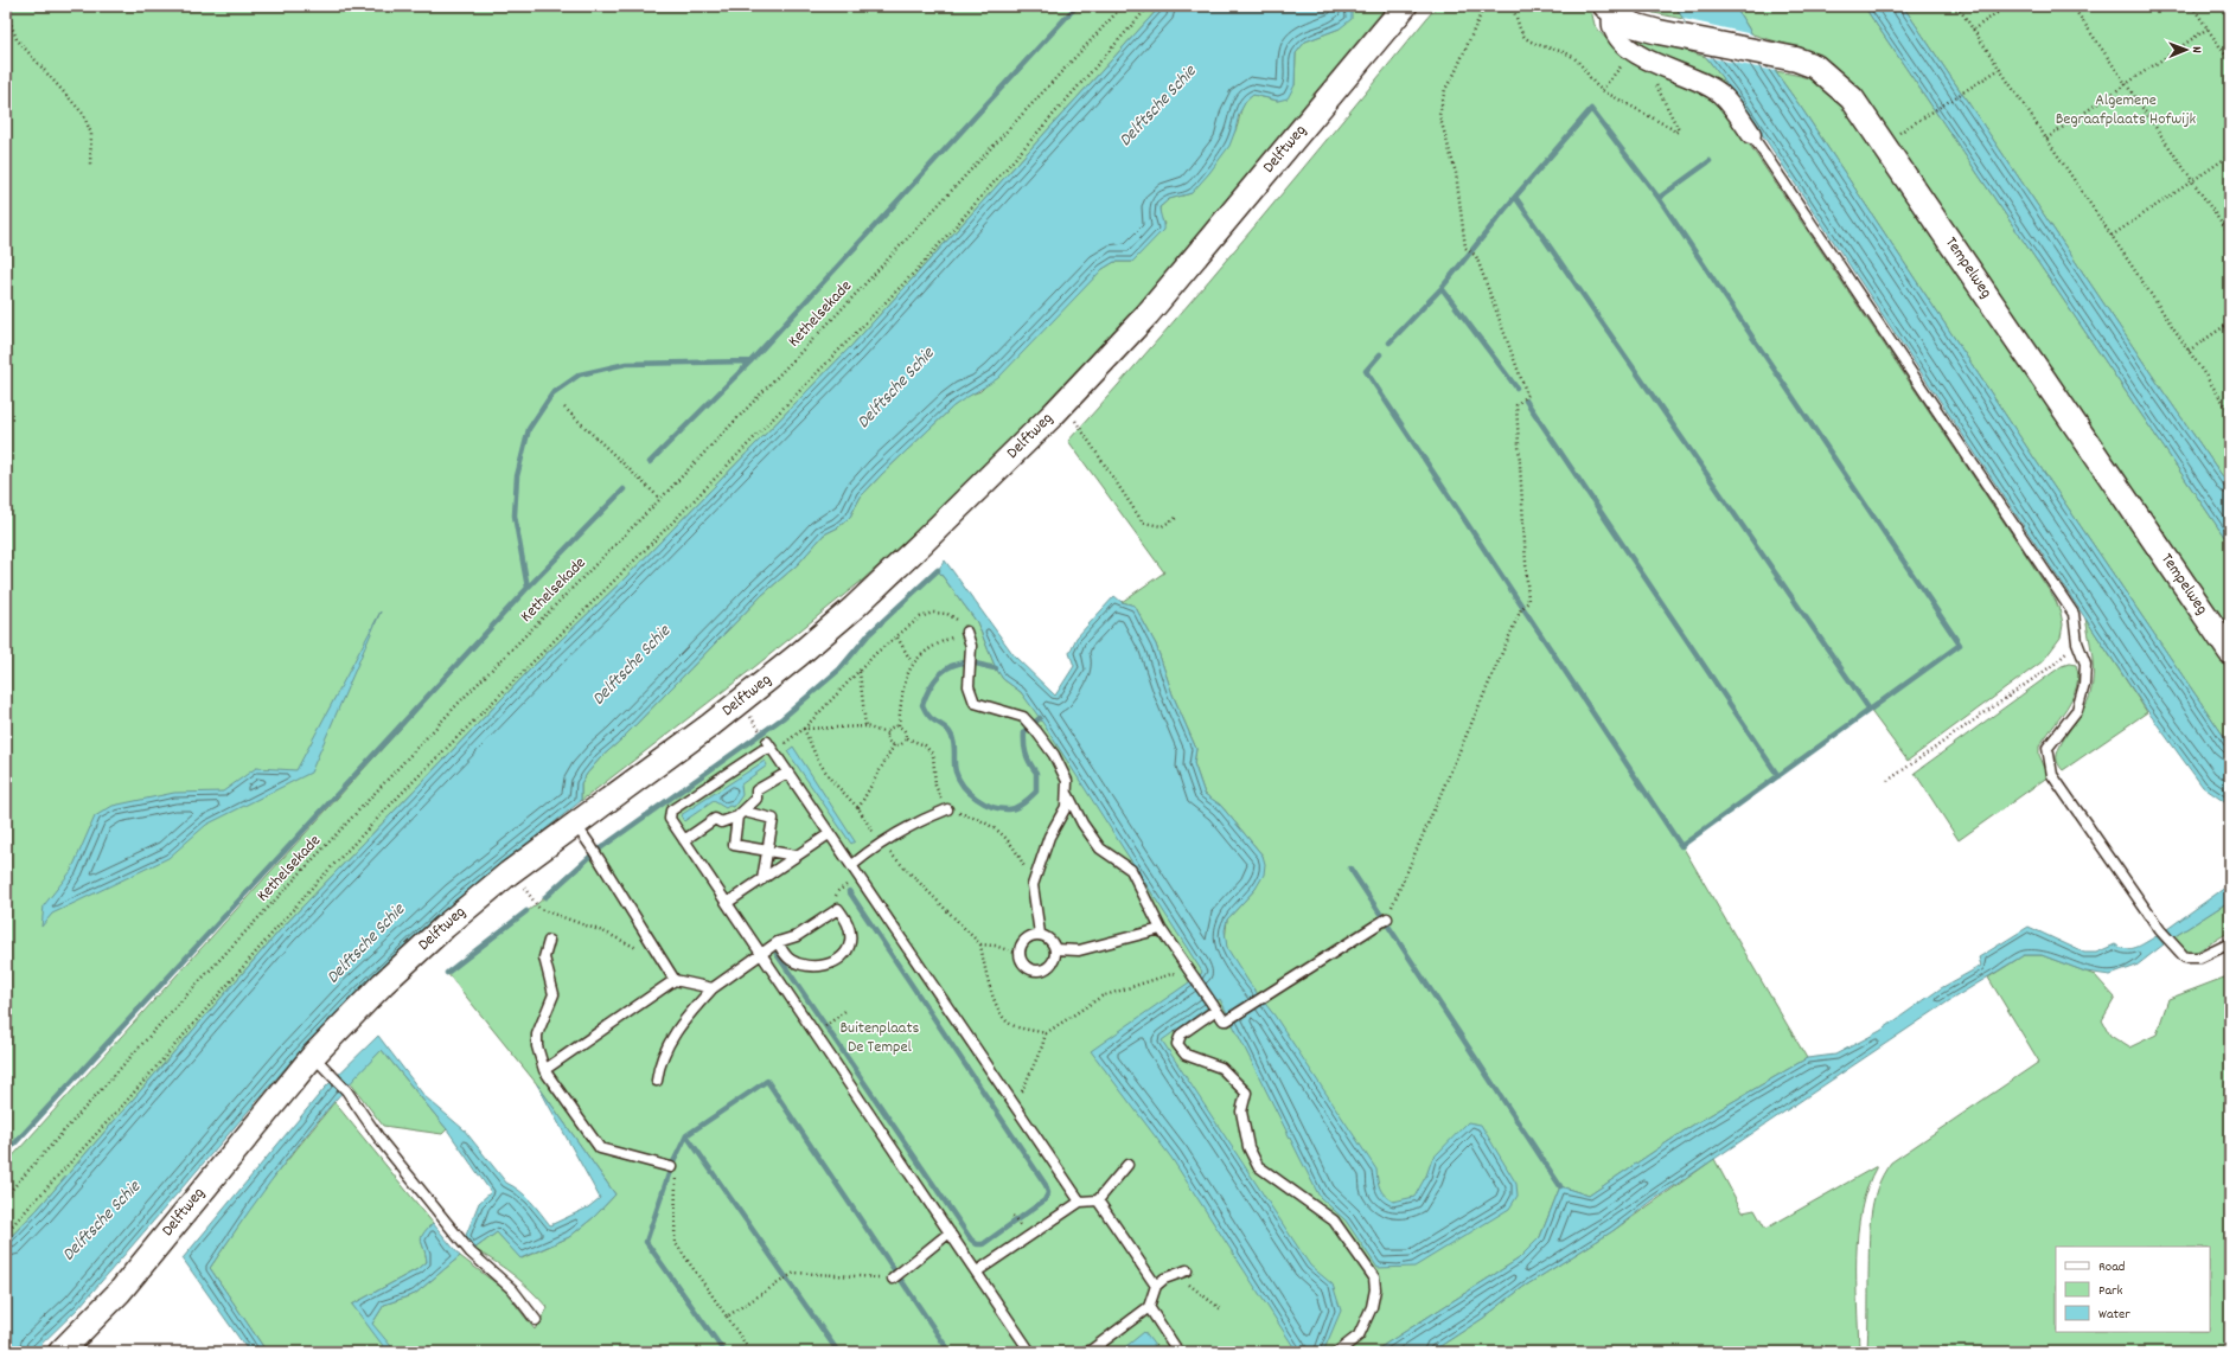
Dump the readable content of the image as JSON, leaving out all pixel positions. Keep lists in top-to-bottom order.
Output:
{
  "streets": {
    "street": ["Delftweg", "Tempelweg"],
    "path": ["Kethelsekade"]
  },
  "water": ["Delftsche Schie"],
  "parks": ["Algemene Begraafplaats Hofwijk", "Buitenplaats De Tempel"],
  "legend": ["Road", "Park", "Water"],
  "north": "right"
}
